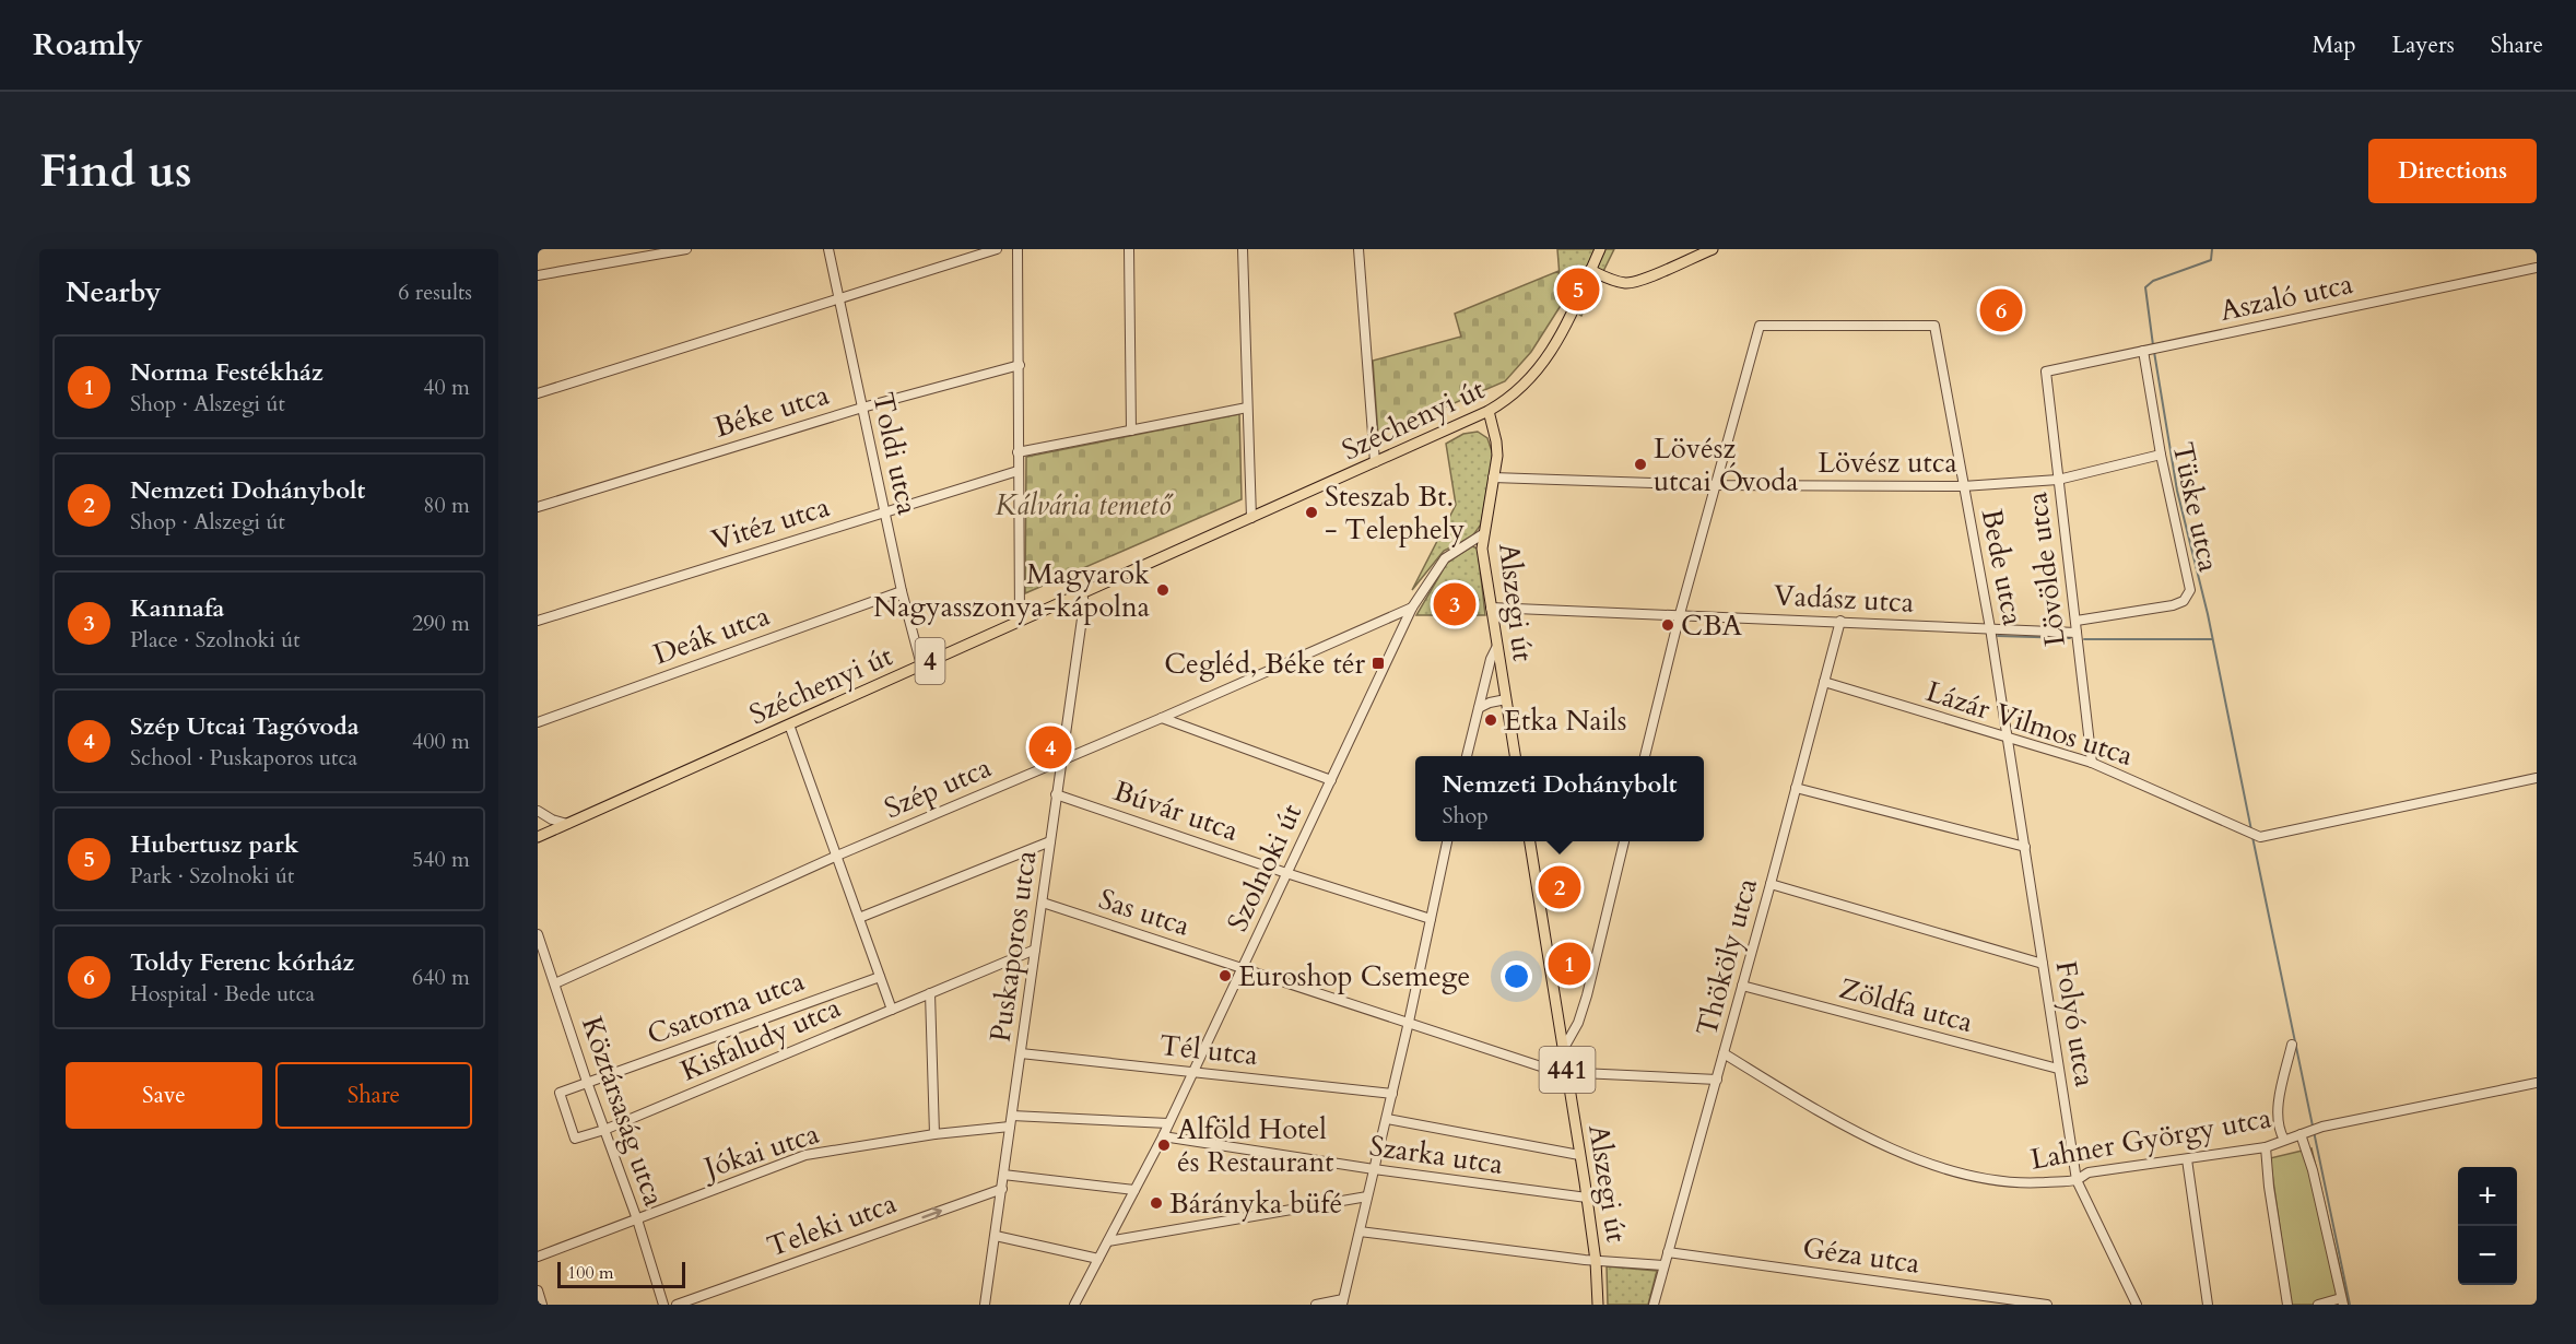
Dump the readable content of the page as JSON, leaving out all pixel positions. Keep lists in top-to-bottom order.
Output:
{
  "streets": {
    "main road": [
      "Széchenyi út",
      "Alszegi út",
      "4",
      "441"
    ],
    "street": [
      "Aszaló utca",
      "Béke utca",
      "Toldi utca",
      "Lövész utca",
      "Tüske utca",
      "Vitéz utca",
      "Bede utca",
      "Lövölde utca",
      "Vadász utca",
      "Deák utca",
      "Lázár Vilmos utca",
      "Szép utca",
      "Búvár utca",
      "Szolnoki út",
      "Sas utca",
      "Puskaporos utca",
      "Thököly utca",
      "Zöldfa utca",
      "Csatorna utca",
      "Folyó utca",
      "Kisfaludy utca",
      "Tél utca",
      "Köztársaság utca",
      "Lahner György utca",
      "Jókai utca",
      "Szarka utca",
      "Teleki utca",
      "Géza utca"
    ]
  },
  "crossings": [
    ["Aszaló utca", "Tüske utca"],
    ["Aszaló utca", "Lövölde utca"],
    ["Béke utca", "Toldi utca"],
    ["Széchenyi út", "Toldi utca"],
    ["Széchenyi út", "Alszegi út"],
    ["Széchenyi út", "4"],
    ["Széchenyi út", "Puskaporos utca"],
    ["Toldi utca", "Vitéz utca"],
    ["Toldi utca", "Deák utca"],
    ["Lövész utca", "Tüske utca"],
    ["Lövész utca", "Bede utca"],
    ["Lövész utca", "Lövölde utca"],
    ["Lövész utca", "Alszegi út"],
    ["Tüske utca", "Lövölde utca"],
    ["Bede utca", "Vadász utca"],
    ["Bede utca", "Lázár Vilmos utca"],
    ["Bede utca", "Folyó utca"],
    ["Lövölde utca", "Vadász utca"],
    ["Lövölde utca", "Lázár Vilmos utca"],
    ["Vadász utca", "Alszegi út"],
    ["Vadász utca", "Thököly utca"],
    ["Alszegi út", "Szolnoki út"],
    ["Alszegi út", "Sas utca"],
    ["Alszegi út", "Szarka utca"],
    ["Lázár Vilmos utca", "Thököly utca"],
    ["Lázár Vilmos utca", "Folyó utca"],
    ["Szép utca", "Szolnoki út"],
    ["Szép utca", "Puskaporos utca"],
    ["Szép utca", "Köztársaság utca"],
    ["Búvár utca", "Szolnoki út"],
    ["Búvár utca", "Puskaporos utca"],
    ["Szolnoki út", "Sas utca"],
    ["Szolnoki út", "Tél utca"],
    ["Szolnoki út", "Szarka utca"],
    ["Sas utca", "Puskaporos utca"],
    ["Sas utca", "Thököly utca"],
    ["Puskaporos utca", "Kisfaludy utca"],
    ["Puskaporos utca", "Tél utca"],
    ["Puskaporos utca", "Jókai utca"],
    ["Puskaporos utca", "Teleki utca"],
    ["Thököly utca", "Zöldfa utca"],
    ["Thököly utca", "Lahner György utca"],
    ["Thököly utca", "Géza utca"],
    ["Zöldfa utca", "Folyó utca"],
    ["Csatorna utca", "Kisfaludy utca"],
    ["Csatorna utca", "Köztársaság utca"],
    ["Folyó utca", "Lahner György utca"],
    ["Kisfaludy utca", "Köztársaság utca"],
    ["Köztársaság utca", "Jókai utca"]
  ],
  "one_way": ["Teleki utca"],
  "parks": ["Kálvária temető"],
  "places": {
    "other": [
      "Lövész utcai Óvoda",
      "Steszab Bt. - Telephely",
      "Magyarok Nagyasszonya-kápolna",
      "CBA",
      "Etka Nails",
      "Euroshop Csemege",
      "Alföld Hotel és Restaurant",
      "Bárányka büfé"
    ],
    "transit": ["Cegléd, Béke tér"]
  },
  "scale_bar": "100 m",
  "page": {
    "header": "Roamly",
    "nav": ["Map", "Layers", "Share"],
    "buttons": [
      "Directions",
      ["Save", "Share"]
    ],
    "title": "Find us",
    "heading": ["Nearby", "6 results"],
    "pins": [
      "5",
      "6",
      "3",
      "4",
      "2",
      "1"
    ],
    "list": [
      {
        "mark": "1",
        "name": "Norma Festékház",
        "note": "Shop · Alszegi út",
        "value": "40 m"
      },
      {
        "mark": "2",
        "name": "Nemzeti Dohánybolt",
        "note": "Shop · Alszegi út",
        "value": "80 m"
      },
      {
        "mark": "3",
        "name": "Kannafa",
        "note": "Place · Szolnoki út",
        "value": "290 m"
      },
      {
        "mark": "4",
        "name": "Szép Utcai Tagóvoda",
        "note": "School · Puskaporos utca",
        "value": "400 m"
      },
      {
        "mark": "5",
        "name": "Hubertusz park",
        "note": "Park · Szolnoki út",
        "value": "540 m"
      },
      {
        "mark": "6",
        "name": "Toldy Ferenc kórház",
        "note": "Hospital · Bede utca",
        "value": "640 m"
      }
    ],
    "popup": ["Nemzeti Dohánybolt", "Shop"],
    "map_buttons": ["+", "−"],
    "scale": "100 m"
  }
}
